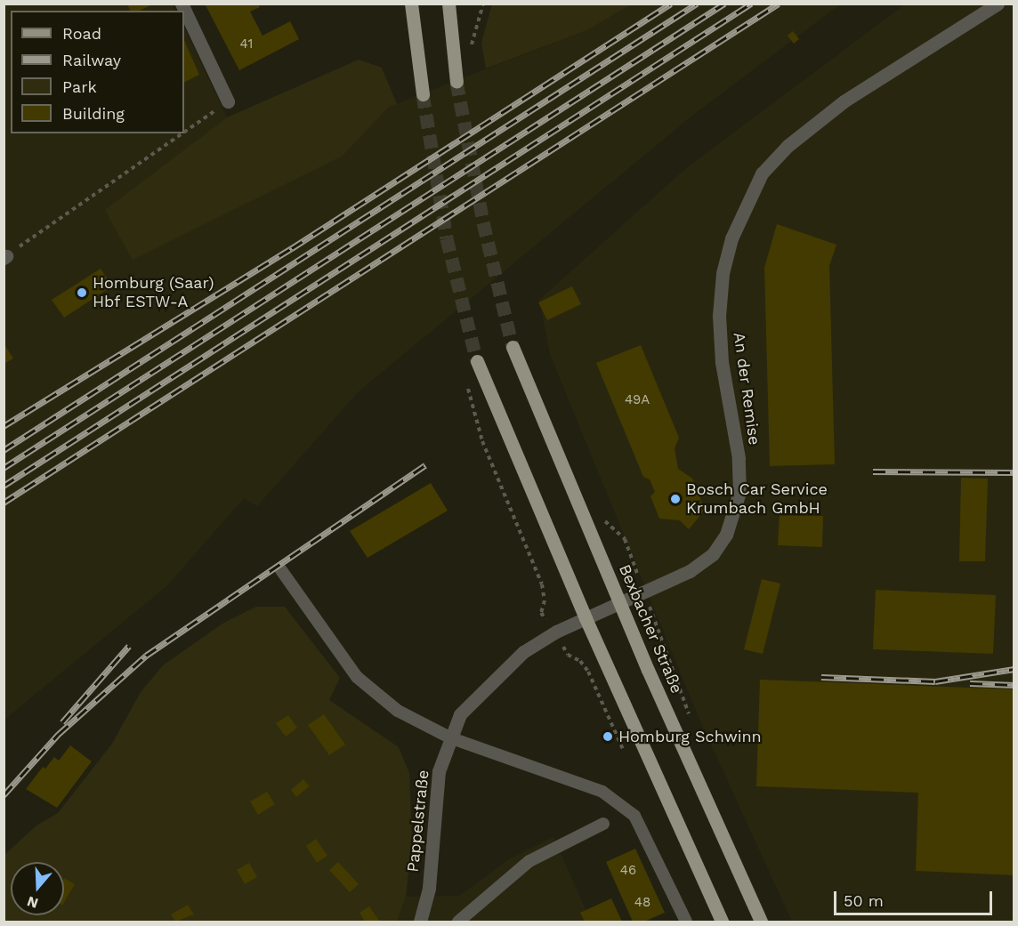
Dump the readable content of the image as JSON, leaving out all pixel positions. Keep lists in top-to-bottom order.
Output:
{
  "streets": {
    "main road": ["Bexbacher Straße"],
    "street": ["An der Remise", "Pappelstraße"]
  },
  "crossings": [
    ["An der Remise", "Bexbacher Straße"],
    ["An der Remise", "Pappelstraße"]
  ],
  "places": ["Homburg (Saar) Hbf ESTW-A", "Bosch Car Service Krumbach GmbH", "Homburg Schwinn"],
  "house_numbers": [
    "41",
    "49A",
    "46",
    "48"
  ],
  "legend": [
    "Road",
    "Railway",
    "Park",
    "Building"
  ],
  "scale_bar": "50 m",
  "north": "bottom"
}
